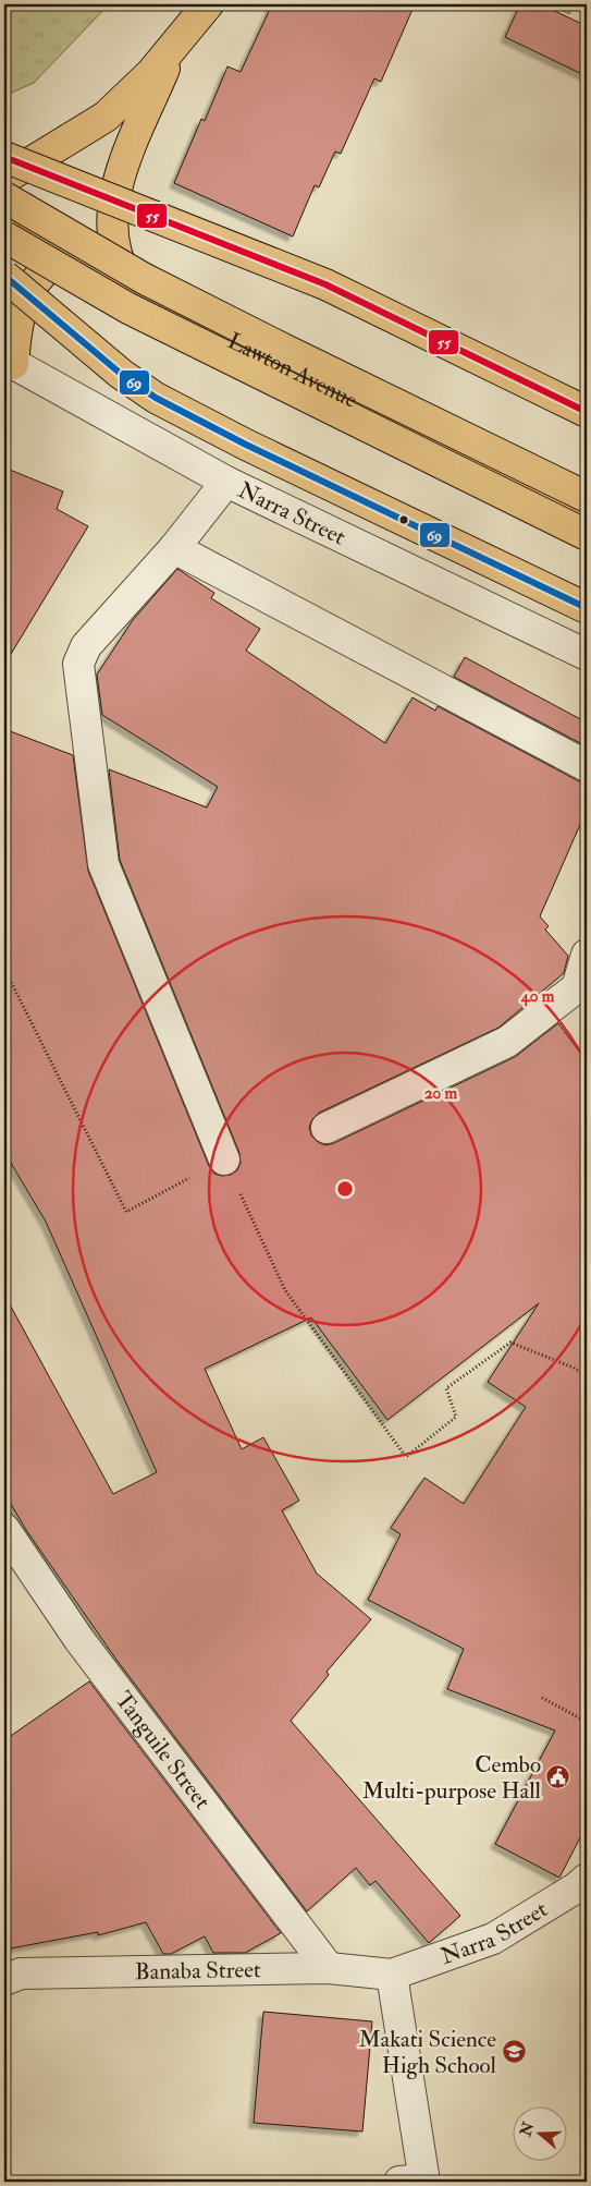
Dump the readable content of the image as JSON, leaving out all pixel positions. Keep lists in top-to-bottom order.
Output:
{
  "streets": {
    "main road": ["Lawton Avenue"],
    "street": ["Narra Street", "Tanguile Street", "Banaba Street"]
  },
  "crossings": [
    ["Narra Street", "Banaba Street"],
    ["Tanguile Street", "Banaba Street"]
  ],
  "places": {
    "public building": ["Cembo Multi-purpose Hall"],
    "school or university": ["Makati Science High School"]
  },
  "lines": ["transit line 55", "transit line 69"],
  "north": "left",
  "rings": ["40 m", "20 m"]
}
